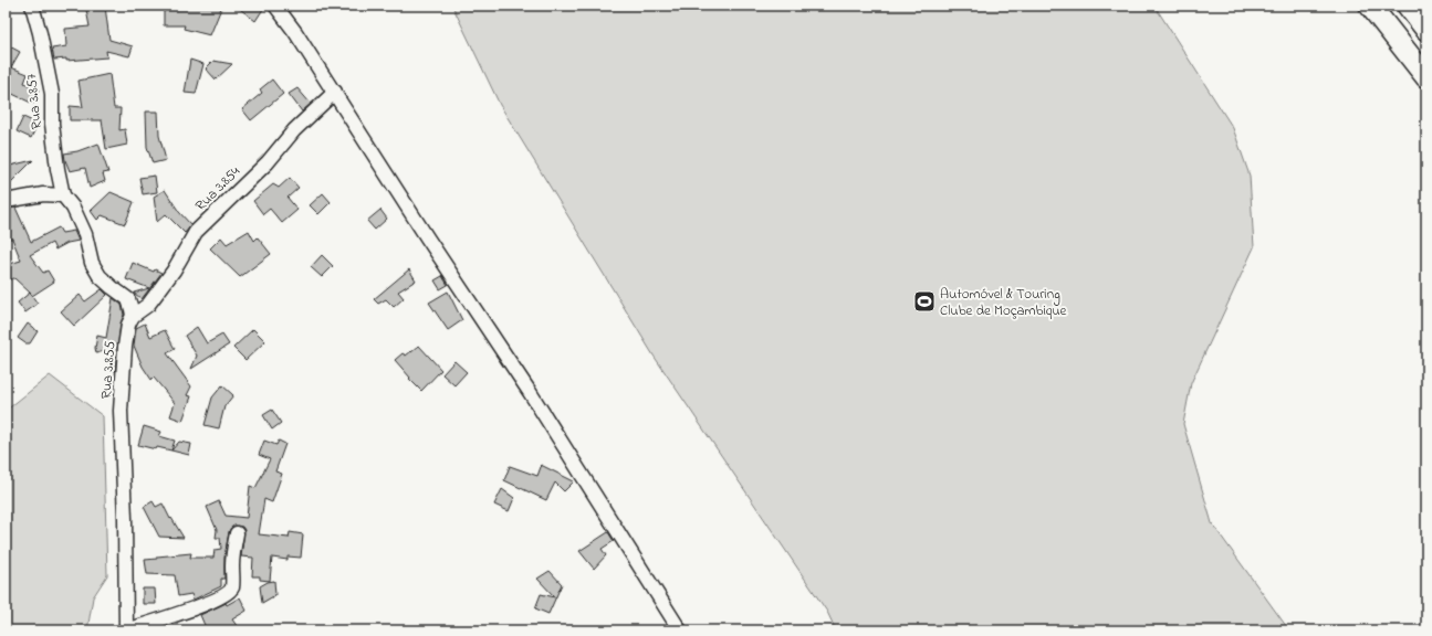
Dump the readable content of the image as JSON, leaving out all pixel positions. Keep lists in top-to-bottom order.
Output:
{
  "streets": {
    "street": ["Rua 3.857", "Rua 3.854", "Rua 3.855"]
  },
  "crossings": [
    ["Rua 3.854", "Rua 3.855"]
  ],
  "places": {
    "sports": ["Automóvel & Touring Clube de Moçambique"]
  }
}
